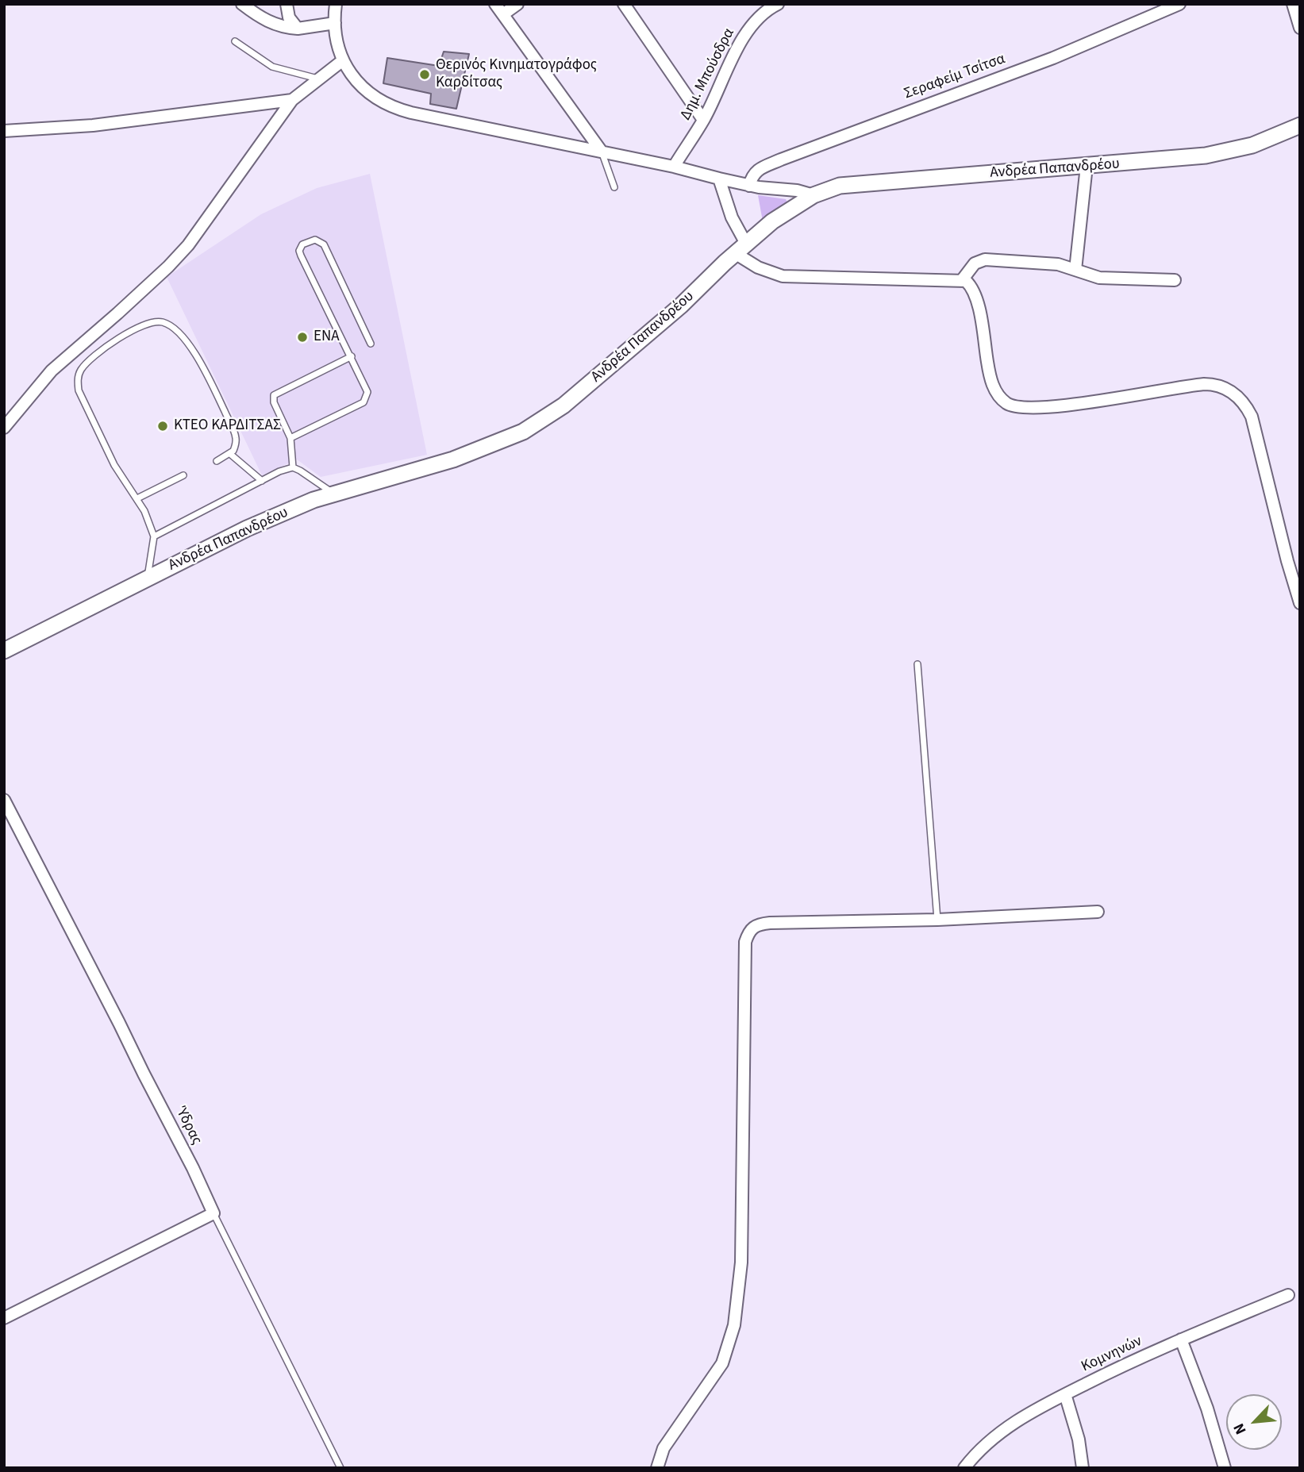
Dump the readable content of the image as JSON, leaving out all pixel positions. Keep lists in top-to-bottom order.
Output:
{
  "streets": {
    "main road": ["Ανδρέα Παπανδρέου"],
    "street": [
      "Δημ. Μπούσδρα",
      "Σεραφείμ Τσίτσα",
      "Ύδρας",
      "Κομνηνών"
    ]
  },
  "places": ["Θερινός Κινηματογράφος Καρδίτσας", "ΕΝΑ", "ΚΤΕΟ ΚΑΡΔΙΤΣΑΣ"],
  "north": "bottom left"
}
